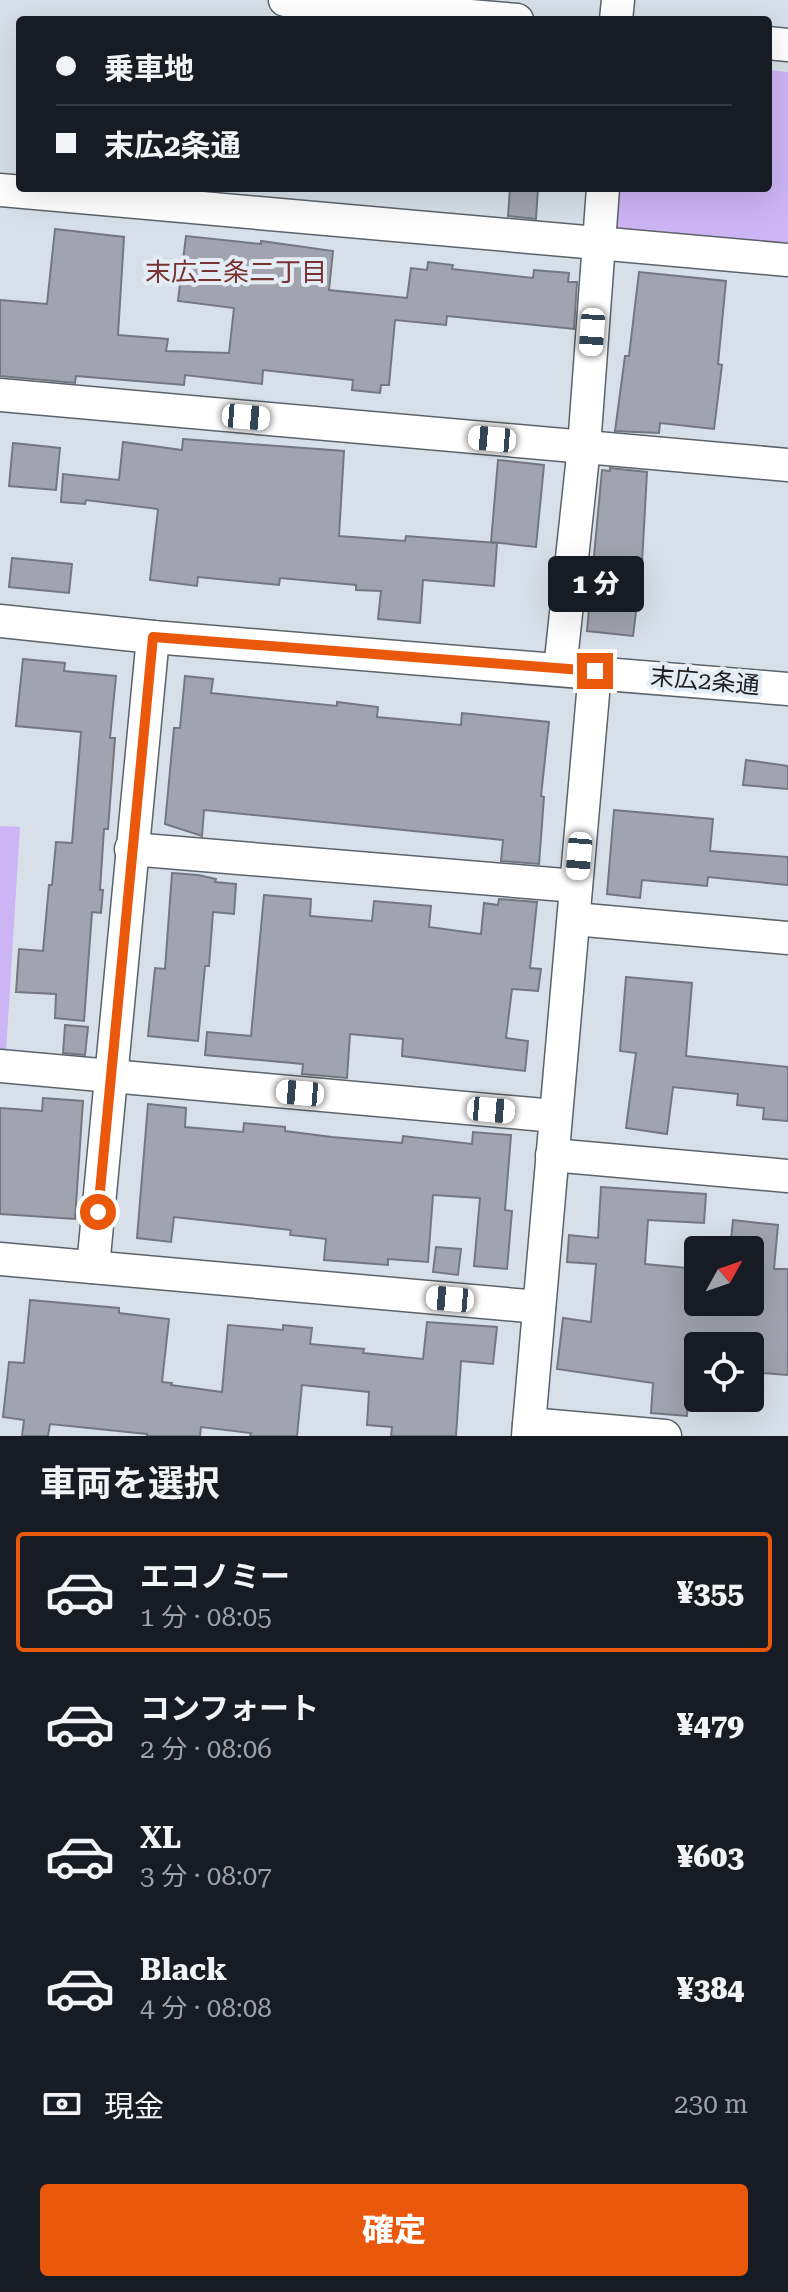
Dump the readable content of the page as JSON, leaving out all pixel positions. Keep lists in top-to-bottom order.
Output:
{
  "streets": {
    "street": ["末広2条通"]
  },
  "districts": ["末広三条二丁目"],
  "north": "top right",
  "page": {
    "banner": ["乗車地", "末広2条通"],
    "bubble": "1 分",
    "heading": "車両を選択",
    "list": [
      {
        "name": "エコノミー",
        "note": "1 分 · 08:05",
        "value": "¥355"
      },
      {
        "name": "コンフォート",
        "note": "2 分 · 08:06",
        "value": "¥479"
      },
      {
        "name": "XL",
        "note": "3 分 · 08:07",
        "value": "¥603"
      },
      {
        "name": "Black",
        "note": "4 分 · 08:08",
        "value": "¥384"
      }
    ],
    "pay": ["現金", "230 m"],
    "buttons": "確定"
  }
}
